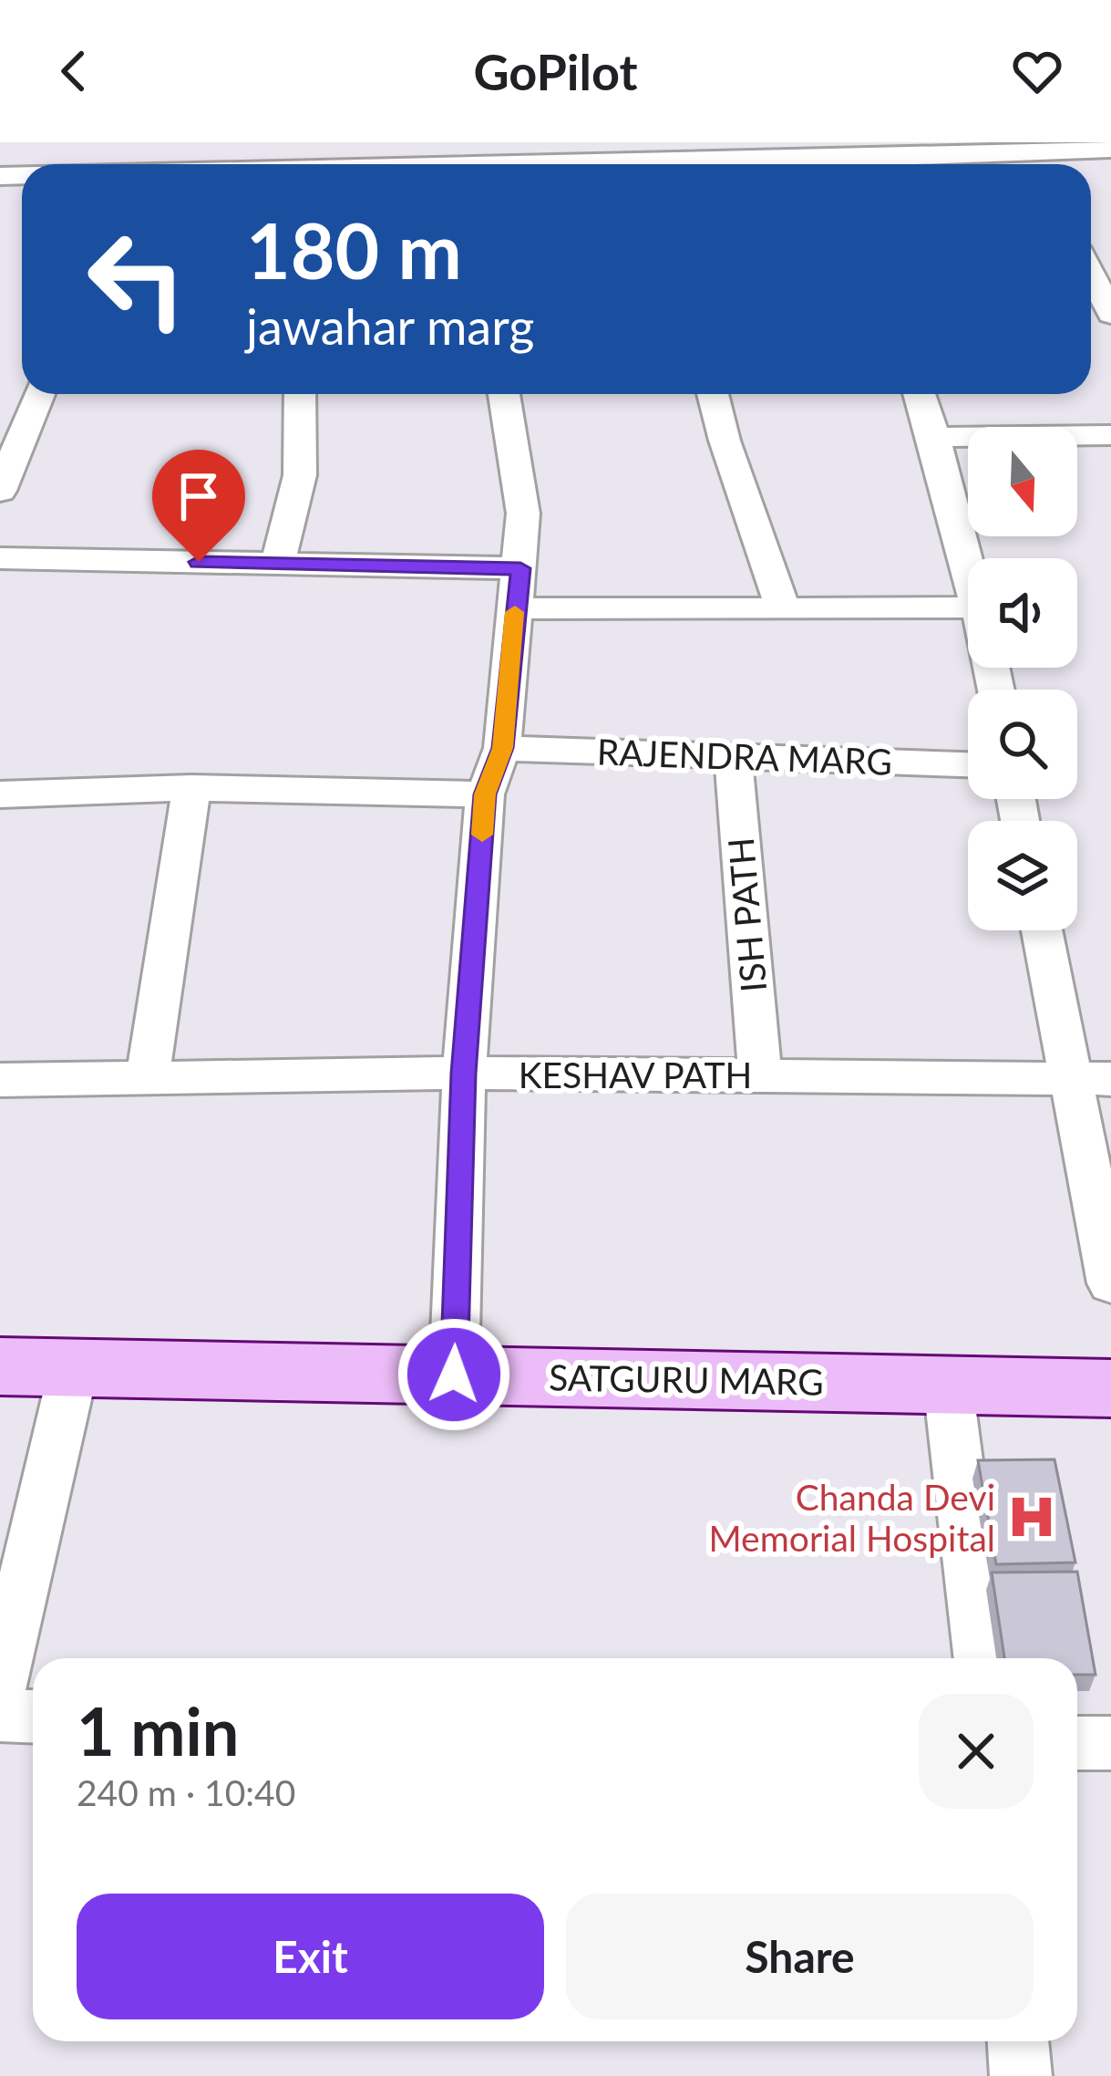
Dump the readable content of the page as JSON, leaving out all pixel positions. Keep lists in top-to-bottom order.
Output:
{
  "streets": {
    "street": [
      "RAJENDRA MARG",
      "ISH PATH",
      "KESHAV PATH",
      "SATGURU MARG"
    ]
  },
  "crossings": [
    ["RAJENDRA MARG", "ISH PATH"],
    ["ISH PATH", "KESHAV PATH"]
  ],
  "places": {
    "hospital": ["Chanda Devi Memorial Hospital"]
  },
  "north": "bottom",
  "page": {
    "header": "GoPilot",
    "turn": ["180 m", "jawahar marg"],
    "heading": ["1 min", "240 m · 10:40"],
    "buttons": ["Exit", "Share"]
  }
}
